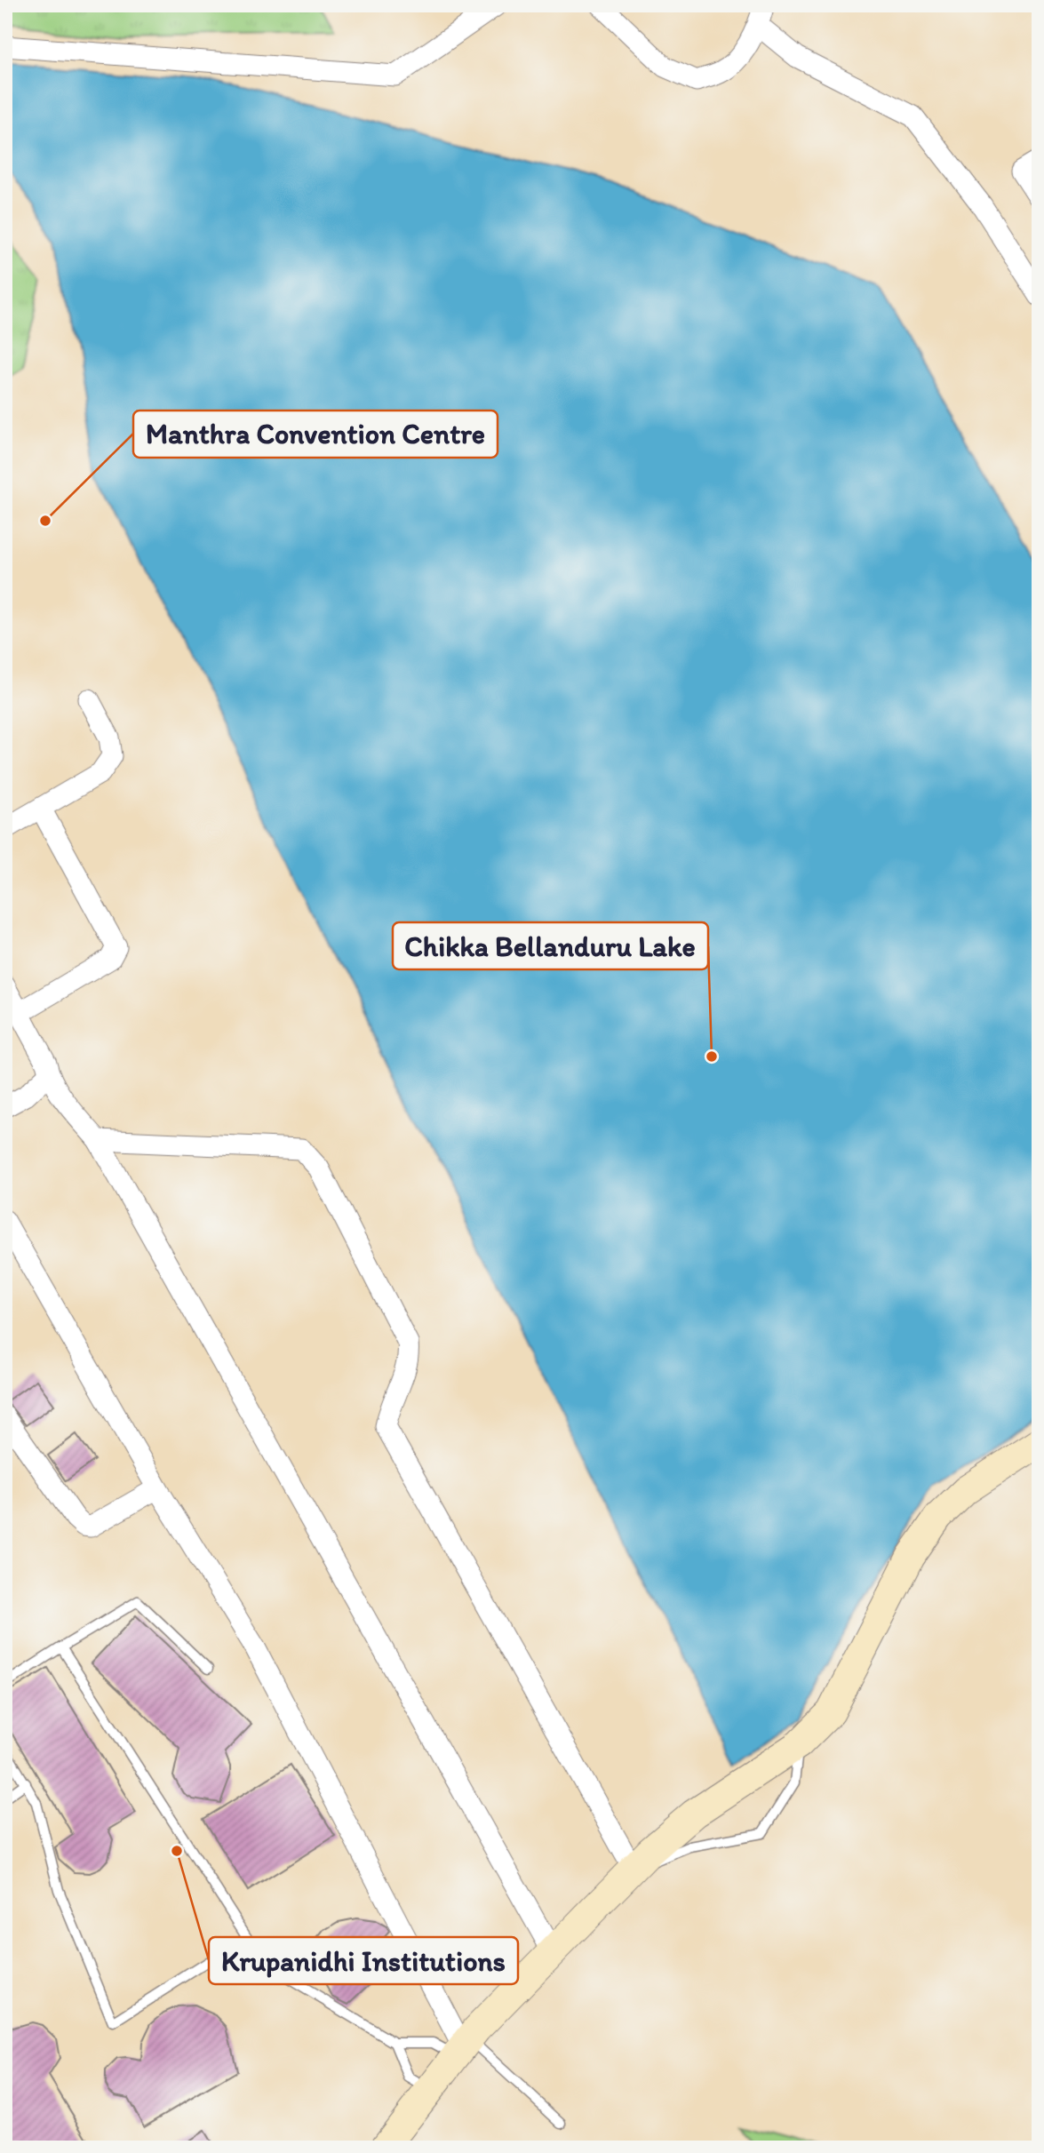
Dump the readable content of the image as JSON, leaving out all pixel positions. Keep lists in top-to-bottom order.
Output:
{
  "places": ["Manthra Convention Centre", "Chikka Bellanduru Lake", "Krupanidhi Institutions"]
}
